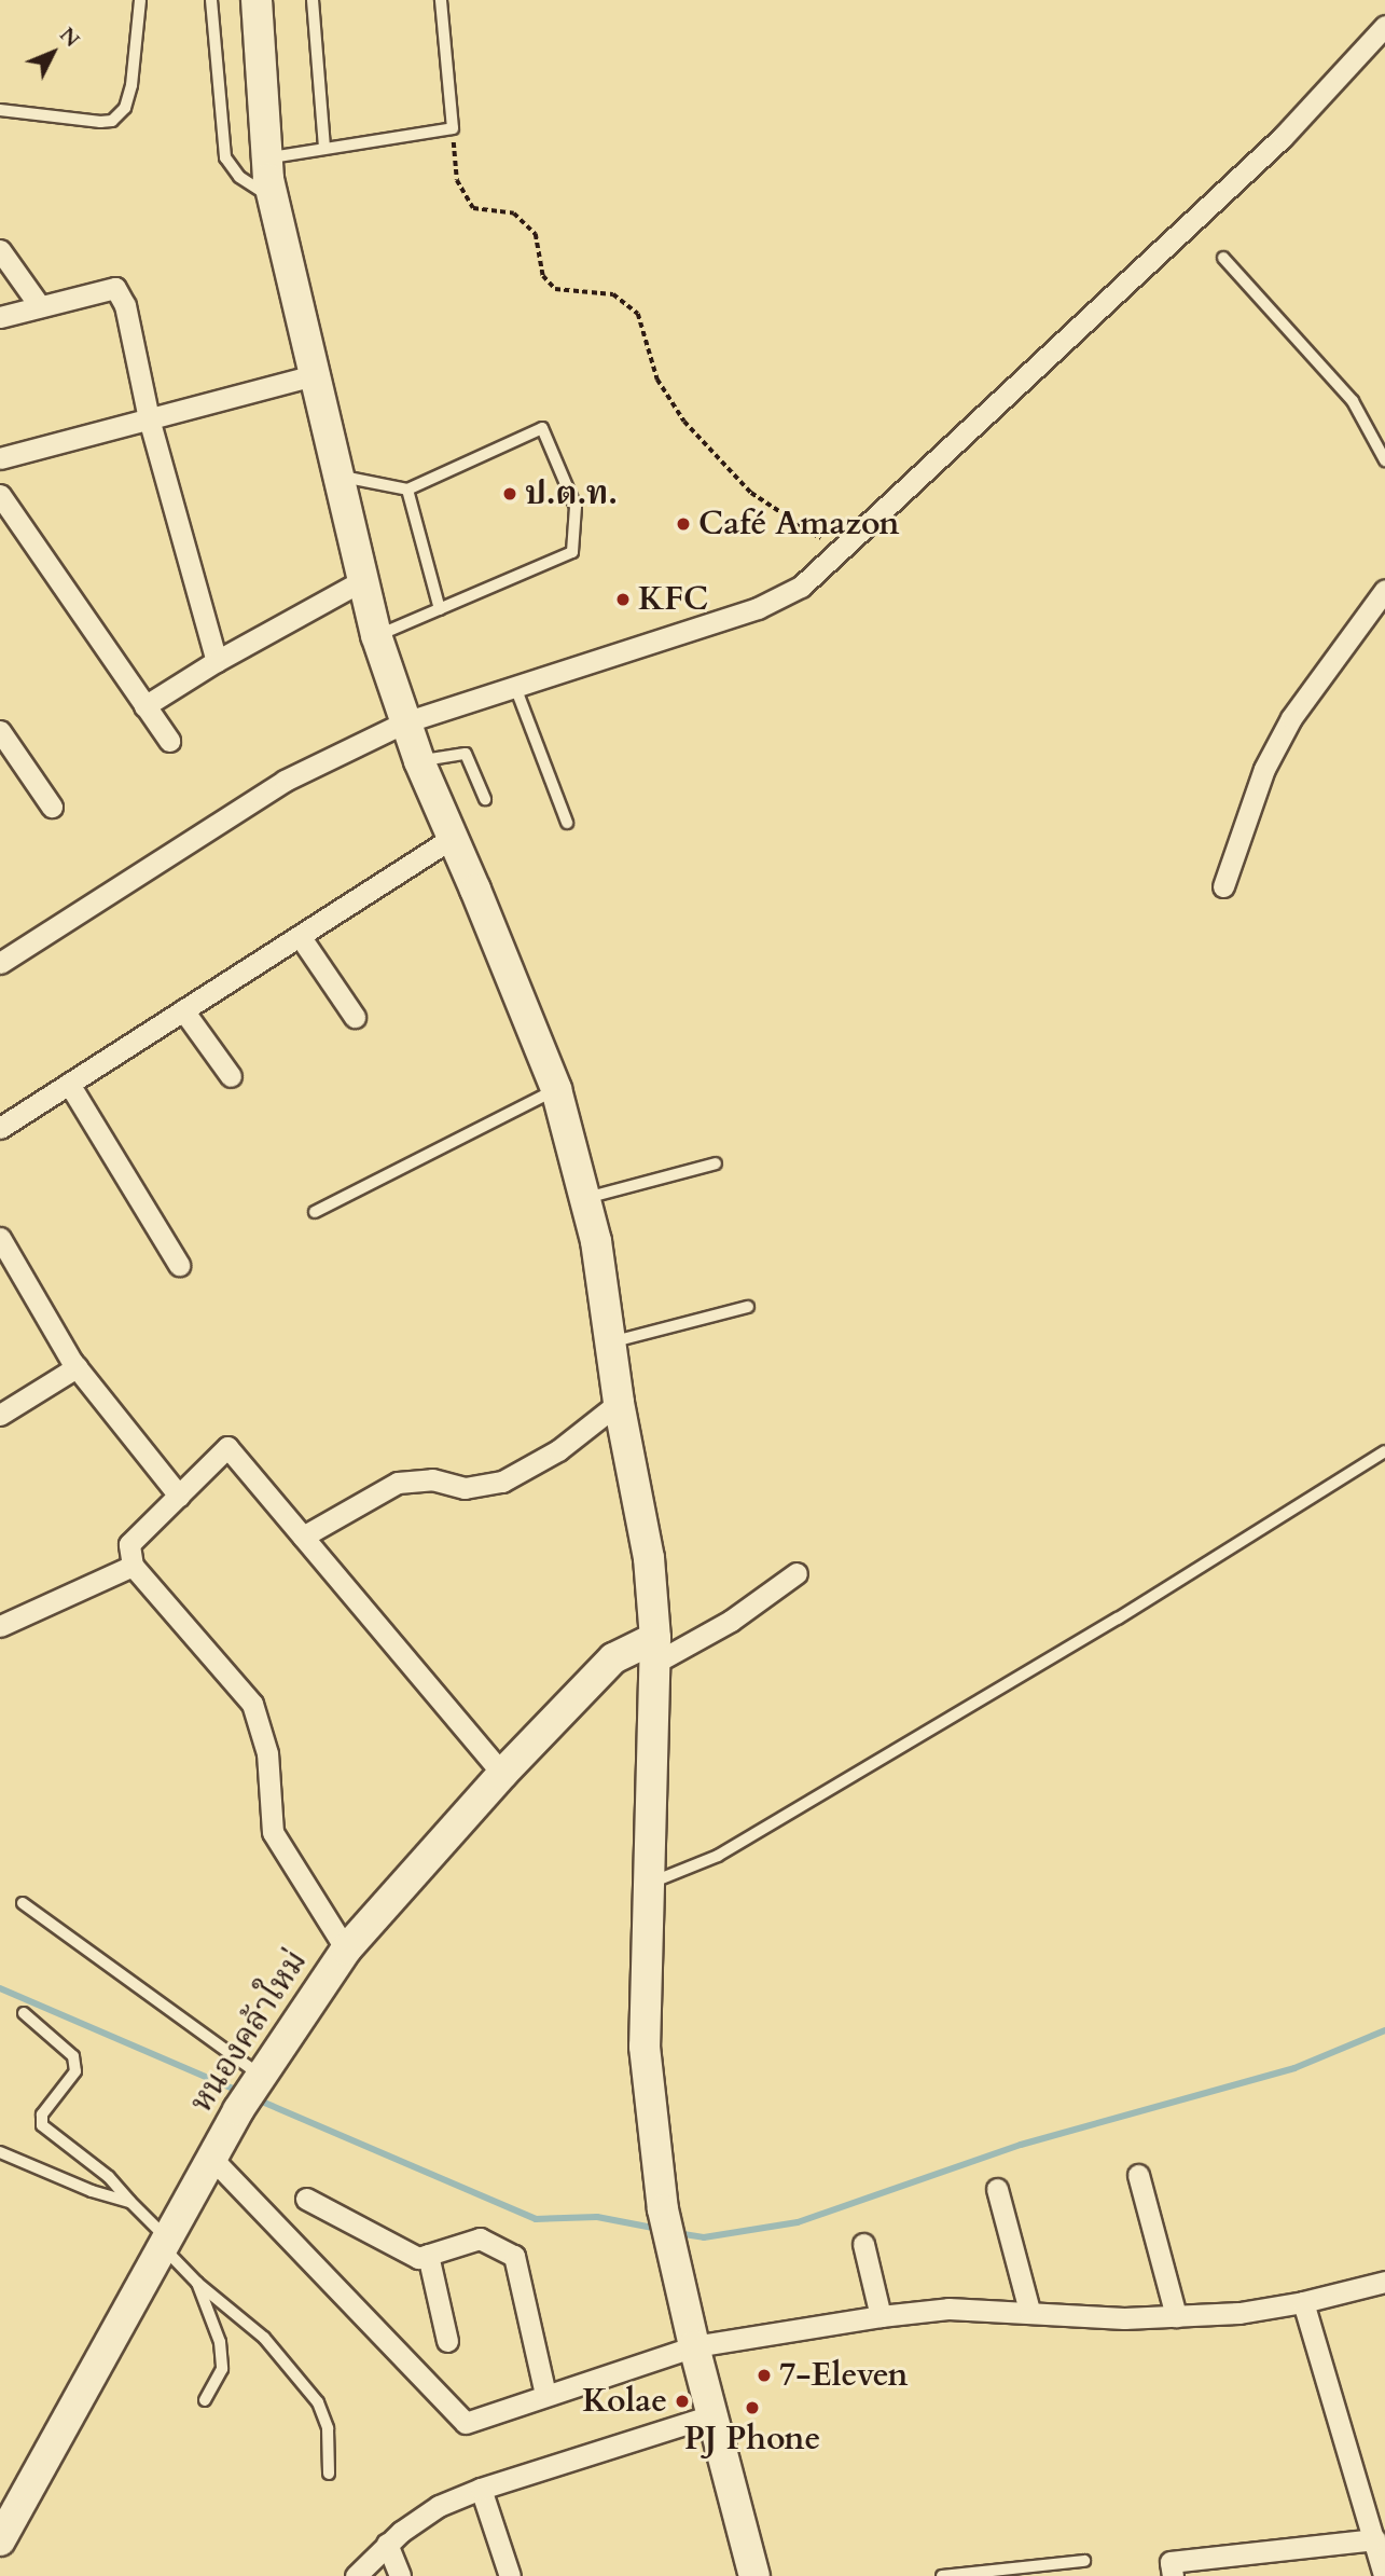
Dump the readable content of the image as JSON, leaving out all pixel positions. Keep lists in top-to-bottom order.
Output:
{
  "streets": {
    "main road": ["หนองคล้าใหม่"]
  },
  "places": [
    "ป.ต.ท.",
    "Café Amazon",
    "KFC",
    "7-Eleven",
    "Kolae",
    "PJ Phone"
  ],
  "north": "top right"
}
